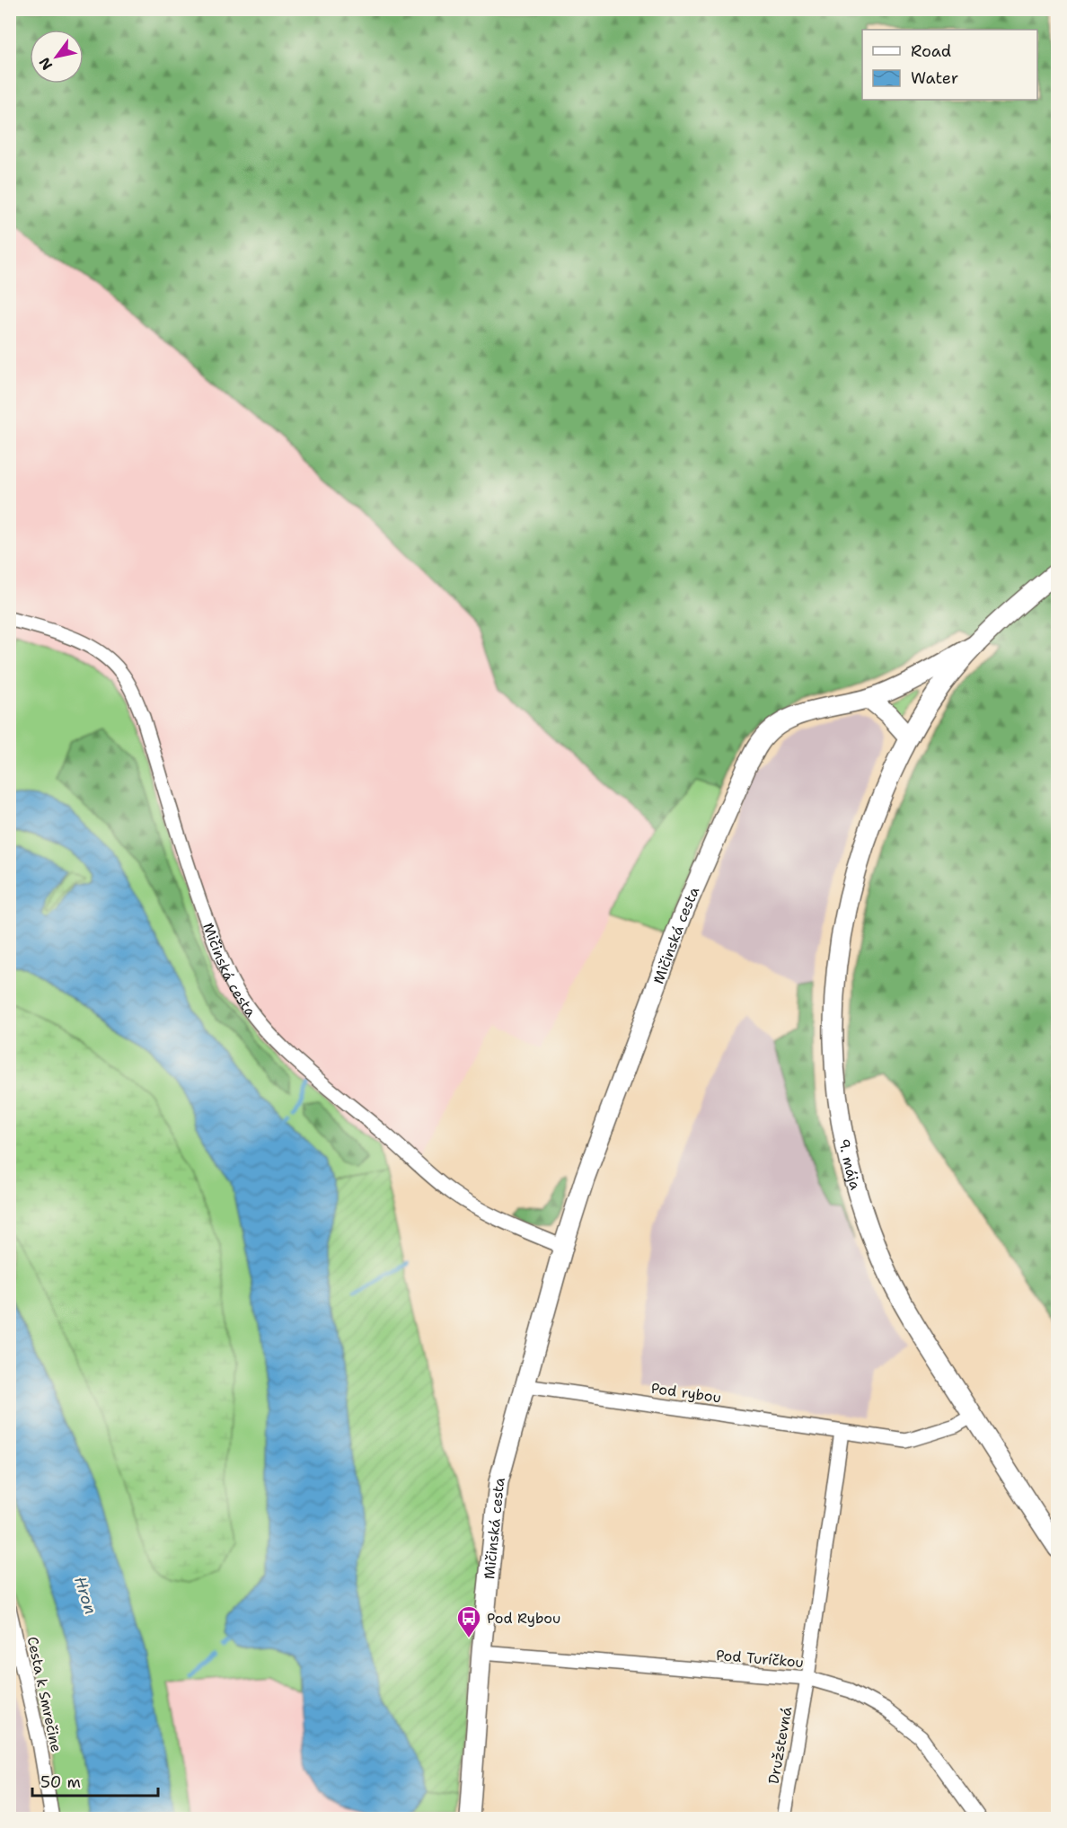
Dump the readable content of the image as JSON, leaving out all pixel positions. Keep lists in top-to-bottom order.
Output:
{
  "streets": {
    "street": [
      "Mičinská cesta",
      "9. mája",
      "Pod rybou",
      "Pod Turíčkou",
      "Cesta k Smrečine",
      "Družstevná"
    ]
  },
  "crossings": [
    ["Mičinská cesta", "9. mája"],
    ["Mičinská cesta", "Pod rybou"],
    ["Mičinská cesta", "Pod Turíčkou"],
    ["9. mája", "Pod rybou"],
    ["Pod Turíčkou", "Družstevná"]
  ],
  "water": ["Hron"],
  "places": {
    "bus stop": ["Pod Rybou"]
  },
  "legend": ["Road", "Water"],
  "scale_bar": "50 m",
  "north": "bottom left"
}
